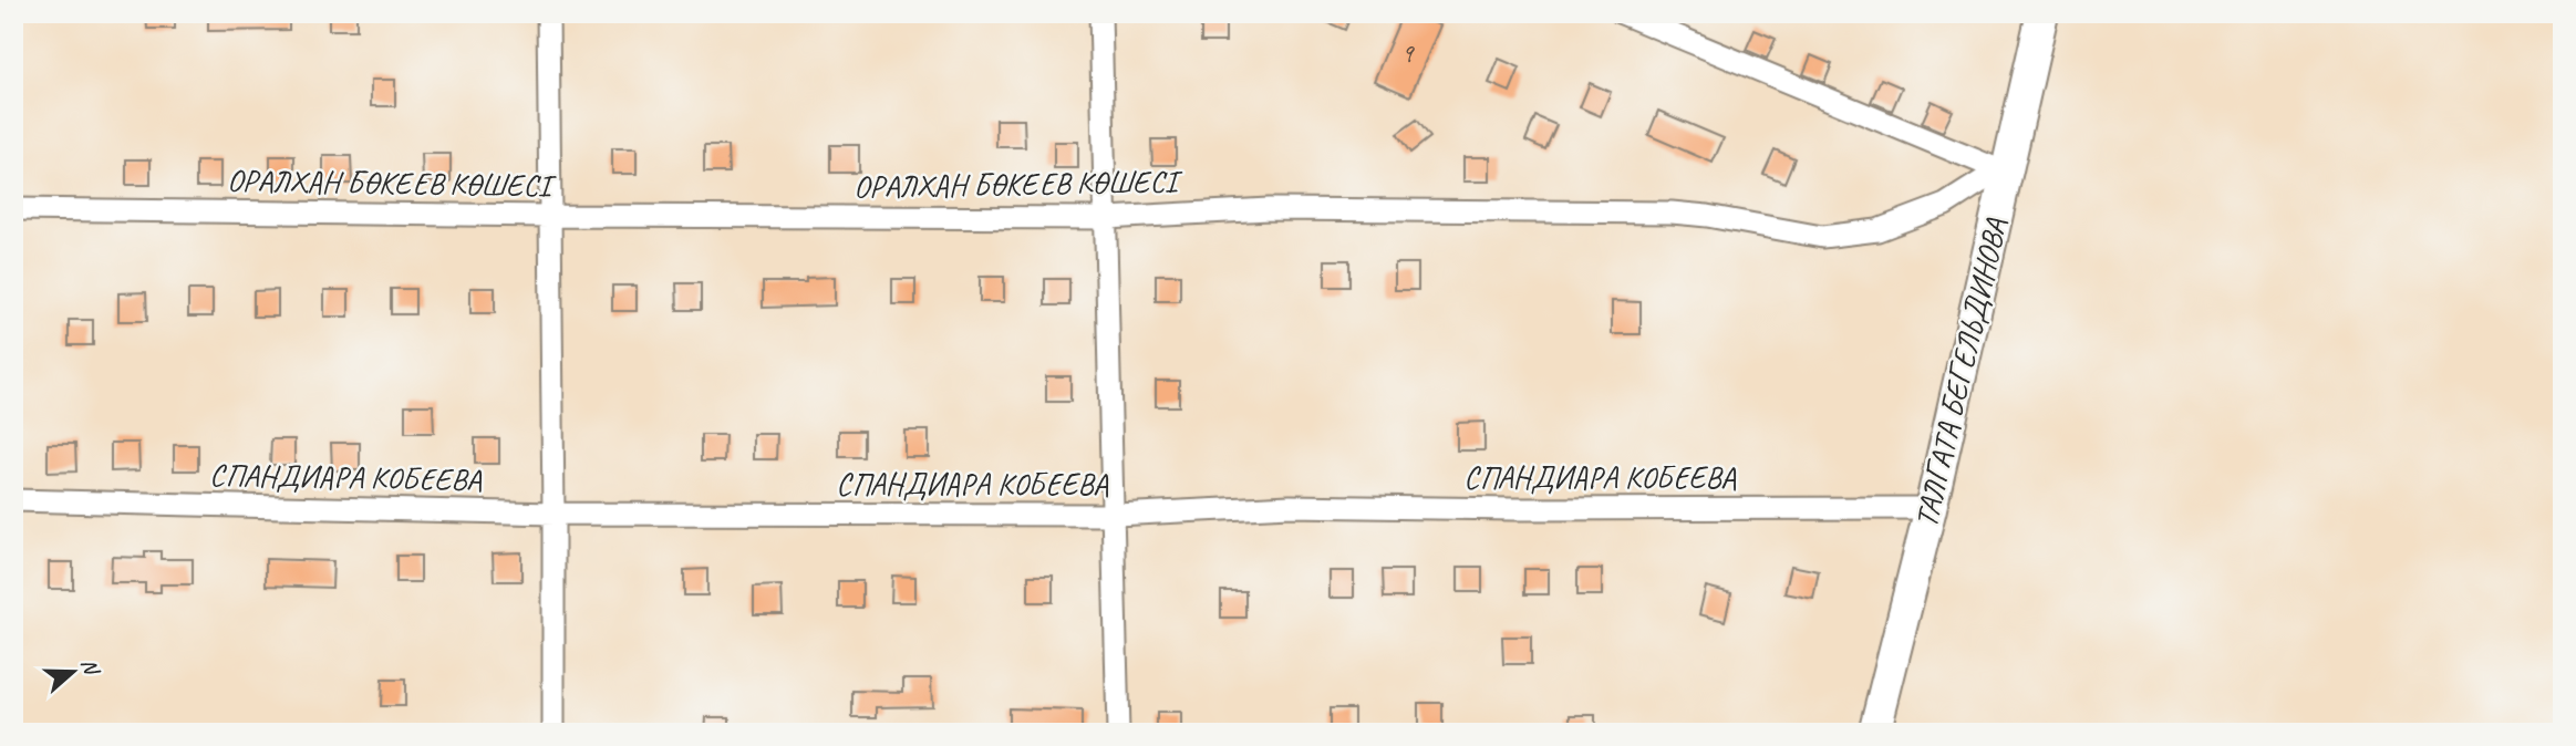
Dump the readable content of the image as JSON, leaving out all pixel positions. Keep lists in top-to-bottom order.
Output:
{
  "streets": {
    "street": ["ОРАЛХАН БӨКЕЕВ КӨШЕСІ", "ТАЛГАТА БЕГЕЛЬДИНОВА", "СПАНДИАРА КОБЕЕВА"]
  },
  "crossings": [
    ["ОРАЛХАН БӨКЕЕВ КӨШЕСІ", "ТАЛГАТА БЕГЕЛЬДИНОВА"],
    ["ТАЛГАТА БЕГЕЛЬДИНОВА", "СПАНДИАРА КОБЕЕВА"]
  ],
  "house_numbers": ["9"],
  "north": "right"
}
